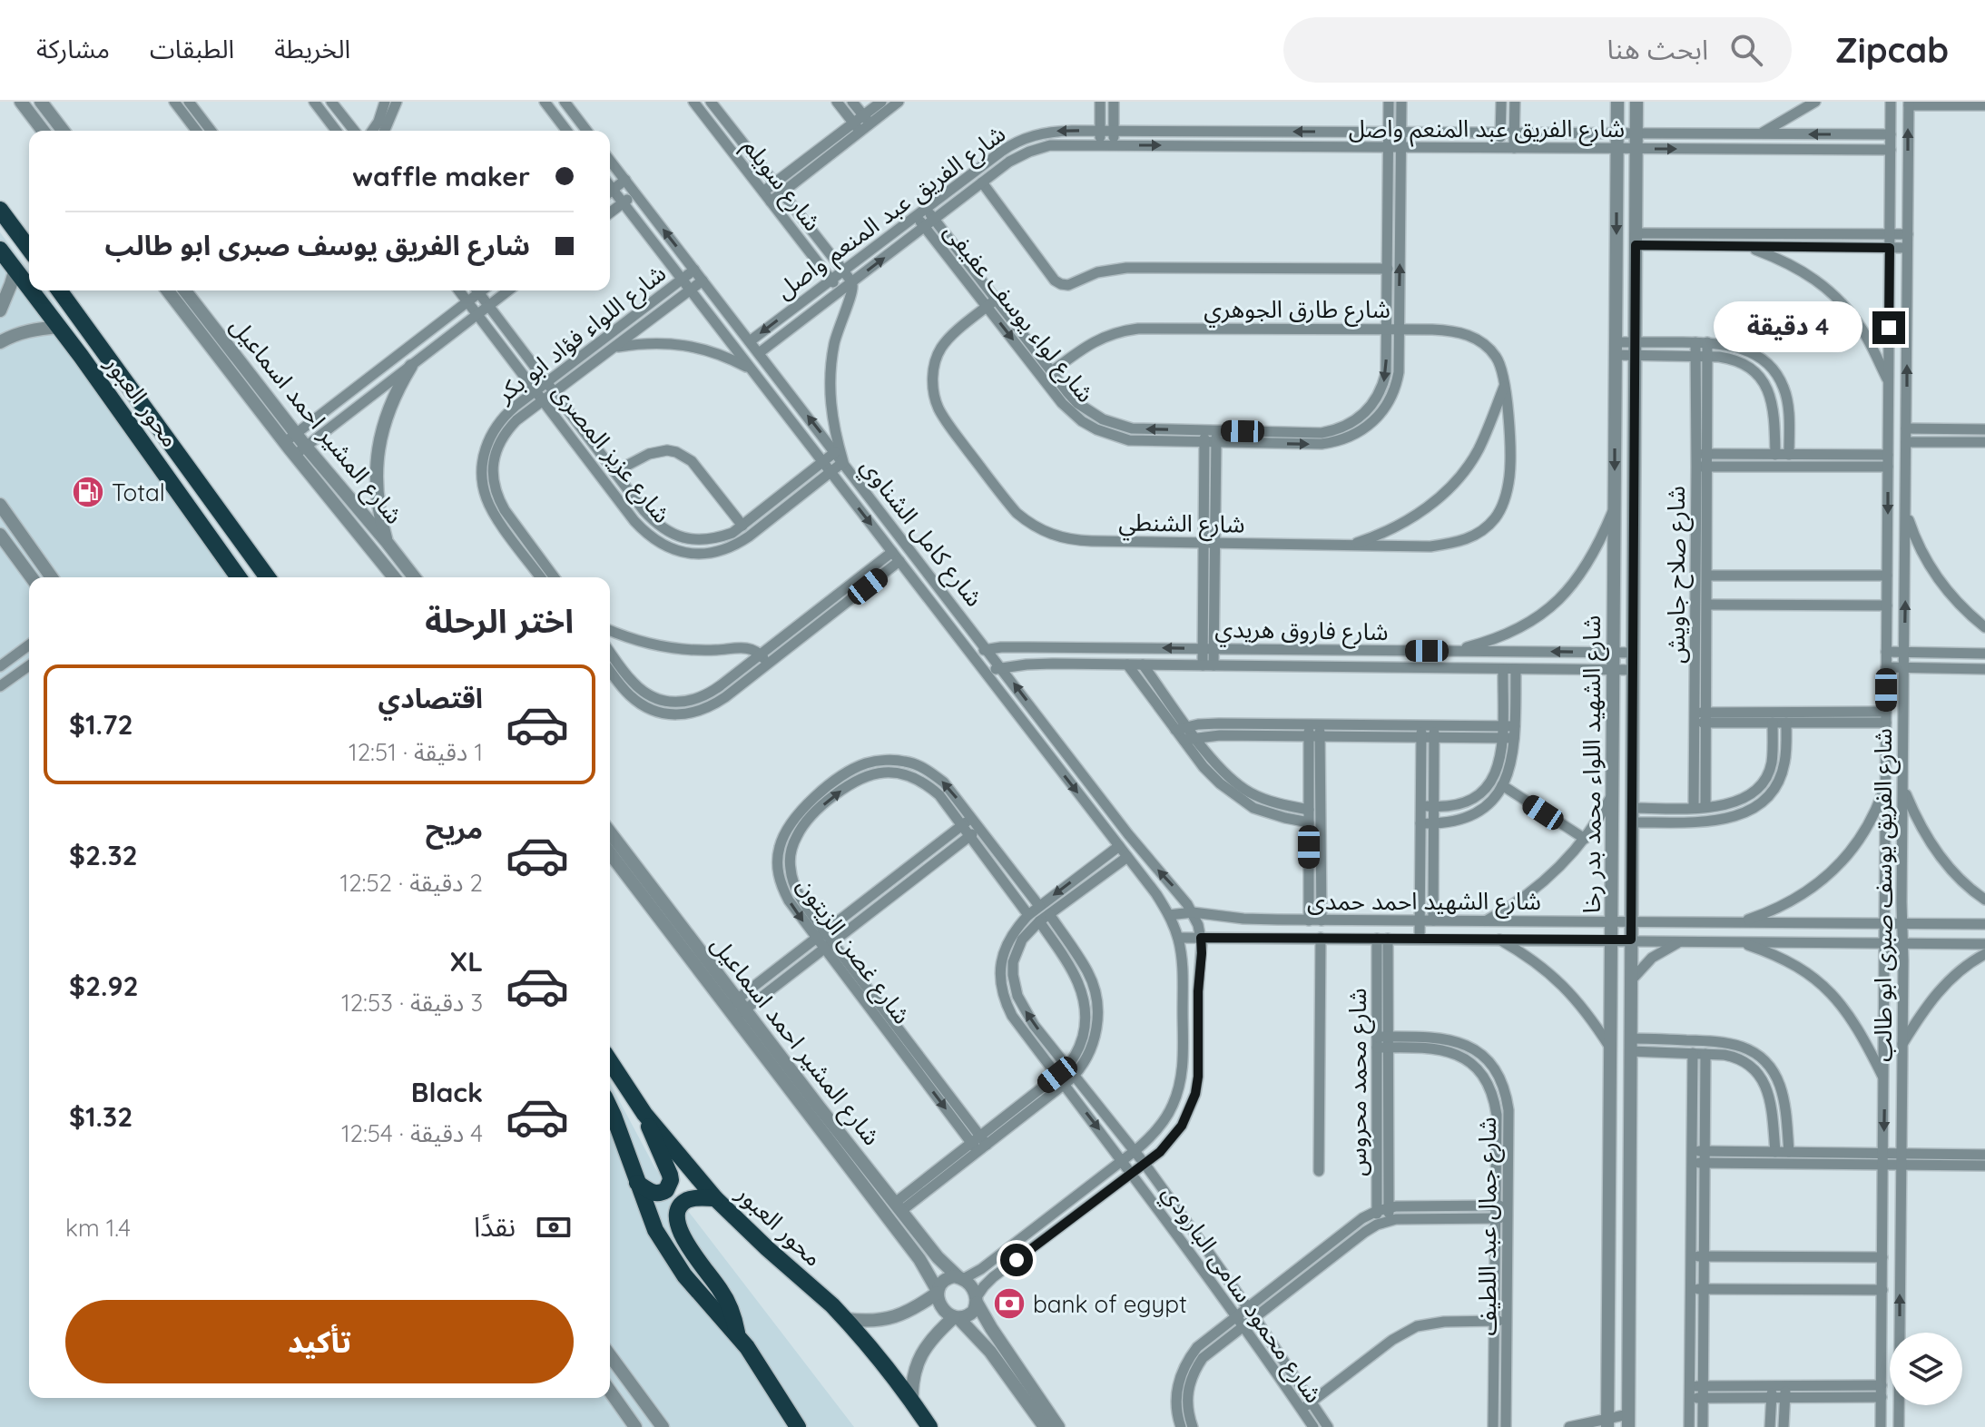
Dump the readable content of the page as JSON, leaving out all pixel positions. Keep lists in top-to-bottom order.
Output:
{
  "streets": {
    "highway": ["محور العبور"],
    "street": [
      "شارع الفريق عبد المنعم واصل",
      "شارع سويلم",
      "شارع طارق الجوهري",
      "شارع لواء يوسف عفيفى",
      "شارع اللواء فؤاد ابو بكر",
      "شارع المشير احمد اسماعيل",
      "شارع عزيز المصرى",
      "شارع الشنطي",
      "شارع كامل الشناوي",
      "شارع صلاح جاويش",
      "شارع فاروق هريدي",
      "شارع الشهيد اللواء محمد بدر رخا",
      "شارع الفريق يوسف صبرى ابو طالب",
      "شارع الشهيد احمد حمدى",
      "شارع غصن الزيتون",
      "شارع محمد محروس",
      "شارع جمال عبد اللطيف",
      "شارع محمود سامى البارودي"
    ]
  },
  "crossings": [
    ["شارع الفريق عبد المنعم واصل", "شارع سويلم"],
    ["شارع الفريق عبد المنعم واصل", "شارع لواء يوسف عفيفى"],
    ["شارع الفريق عبد المنعم واصل", "شارع كامل الشناوي"],
    ["شارع الفريق عبد المنعم واصل", "شارع الشهيد اللواء محمد بدر رخا"],
    ["شارع الفريق عبد المنعم واصل", "شارع الفريق يوسف صبرى ابو طالب"],
    ["شارع طارق الجوهري", "شارع لواء يوسف عفيفى"],
    ["شارع طارق الجوهري", "شارع الشنطي"],
    ["شارع لواء يوسف عفيفى", "شارع الشنطي"],
    ["شارع اللواء فؤاد ابو بكر", "شارع عزيز المصرى"],
    ["شارع اللواء فؤاد ابو بكر", "شارع كامل الشناوي"],
    ["شارع المشير احمد اسماعيل", "شارع كامل الشناوي"],
    ["شارع عزيز المصرى", "شارع كامل الشناوي"],
    ["شارع كامل الشناوي", "شارع فاروق هريدي"],
    ["شارع كامل الشناوي", "شارع الشهيد احمد حمدى"],
    ["شارع كامل الشناوي", "شارع محمود سامى البارودي"],
    ["شارع فاروق هريدي", "شارع الشهيد اللواء محمد بدر رخا"],
    ["شارع الشهيد اللواء محمد بدر رخا", "شارع الشهيد احمد حمدى"],
    ["شارع الفريق يوسف صبرى ابو طالب", "شارع الشهيد احمد حمدى"],
    ["شارع الشهيد احمد حمدى", "شارع محمد محروس"],
    ["شارع غصن الزيتون", "شارع محمود سامى البارودي"],
    ["شارع محمد محروس", "شارع جمال عبد اللطيف"]
  ],
  "places": {
    "fuel station": ["Total"],
    "bank": ["bank of egypt"]
  },
  "page": {
    "header": "Zipcab",
    "search": "ابحث هنا",
    "nav": ["الخريطة", "الطبقات", "مشاركة"],
    "banner": ["waffle maker", "شارع الفريق يوسف صبرى ابو طالب"],
    "bubble": "4 دقيقة",
    "heading": "اختر الرحلة",
    "list": [
      {
        "name": "اقتصادي",
        "note": "1 دقيقة · 12:51",
        "value": "$1.72"
      },
      {
        "name": "مريح",
        "note": "2 دقيقة · 12:52",
        "value": "$2.32"
      },
      {
        "name": "XL",
        "note": "3 دقيقة · 12:53",
        "value": "$2.92"
      },
      {
        "name": "Black",
        "note": "4 دقيقة · 12:54",
        "value": "$1.32"
      }
    ],
    "pay": ["نقدًا", "1.4 km"],
    "buttons": "تأكيد"
  }
}
